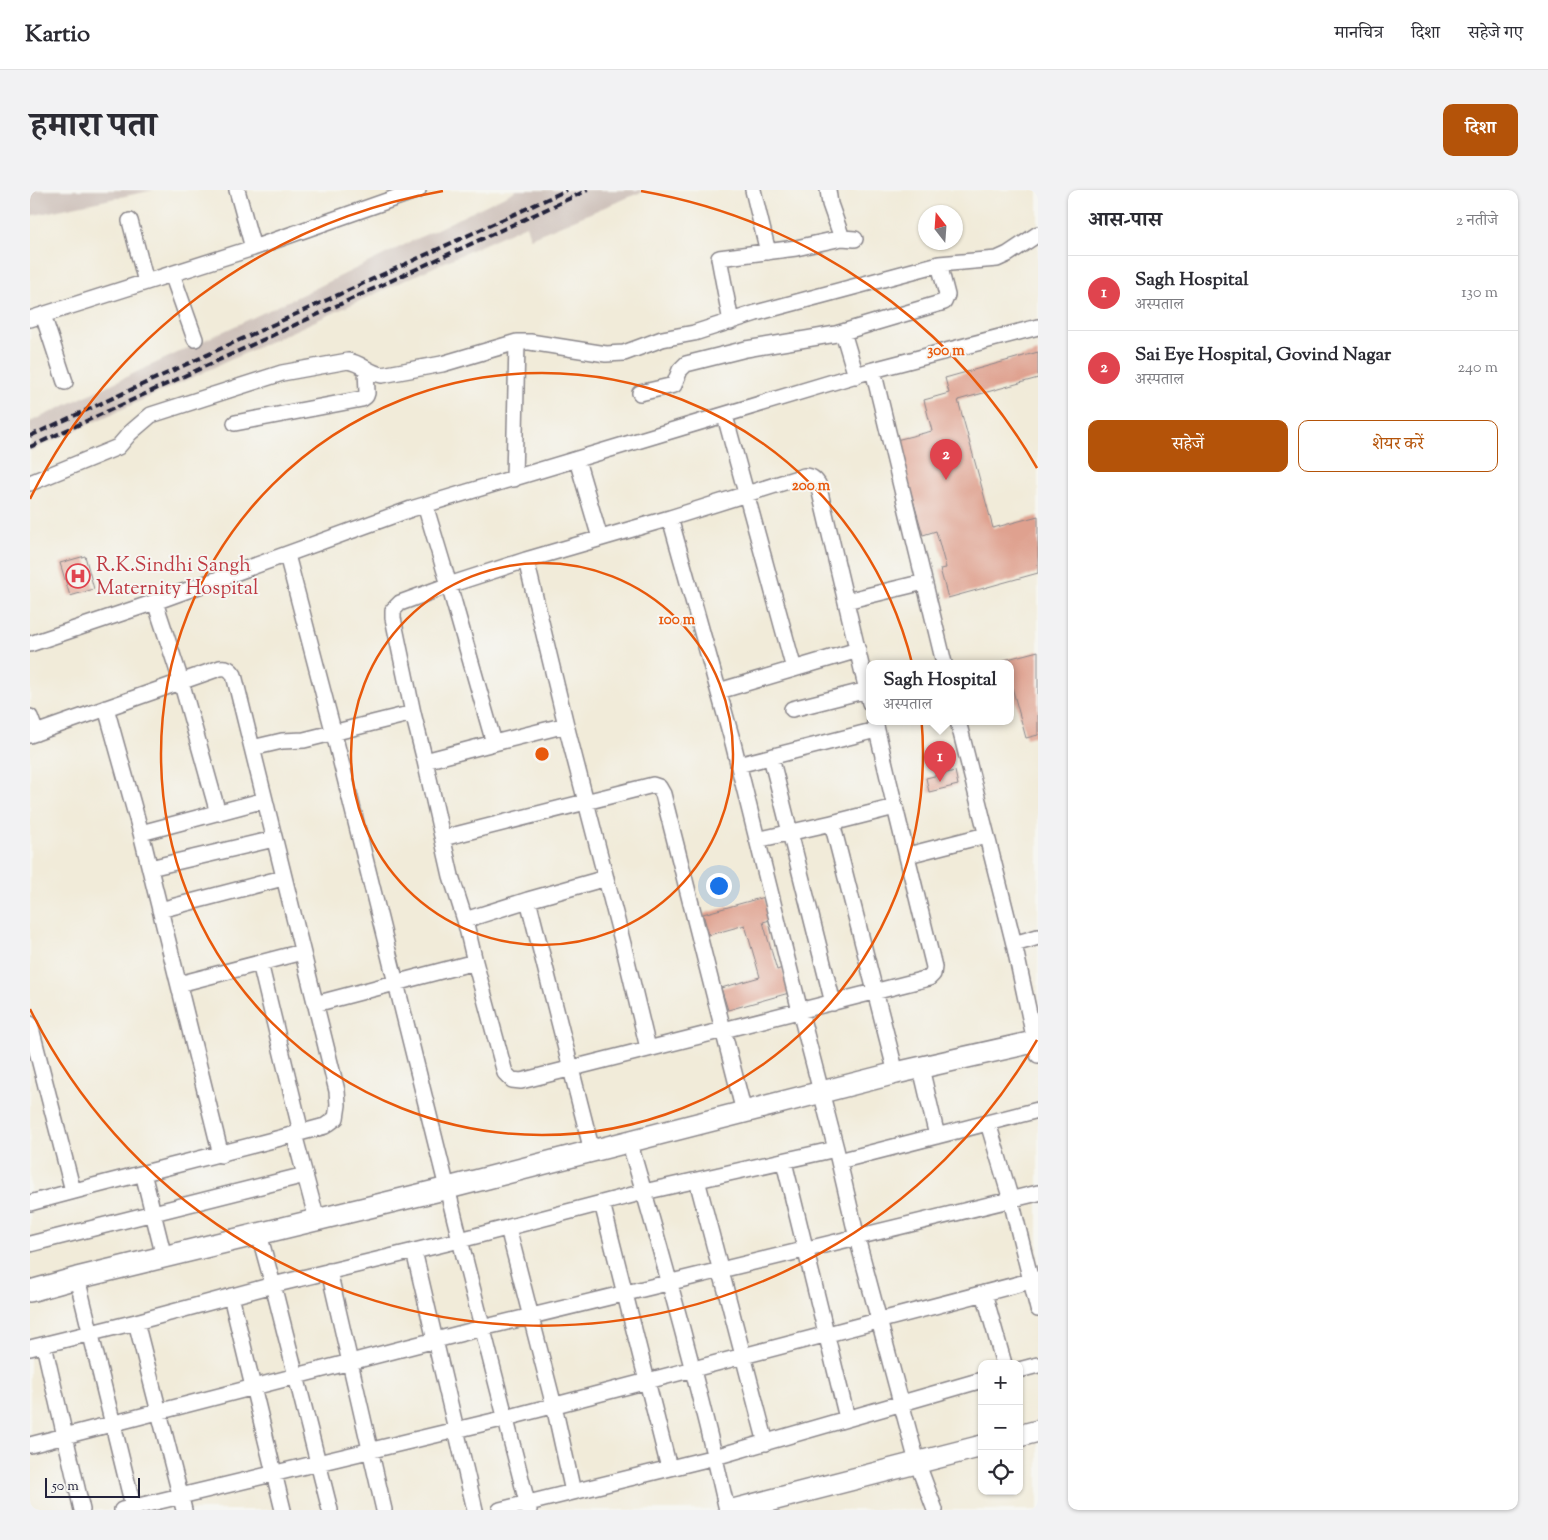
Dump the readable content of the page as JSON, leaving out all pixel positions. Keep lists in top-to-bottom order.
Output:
{
  "places": {
    "hospital": ["R.K.Sindhi Sangh Maternity Hospital"]
  },
  "scale_bar": "50 m",
  "north": "top",
  "page": {
    "header": "Kartio",
    "nav": ["मानचित्र", "दिशा", "सहेजे गए"],
    "title": "हमारा पता",
    "buttons": [
      "दिशा",
      ["सहेजें", "शेयर करें"]
    ],
    "heading": ["आस-पास", "2 नतीजे"],
    "list": [
      {
        "mark": "1",
        "name": "Sagh Hospital",
        "note": "अस्पताल",
        "value": "130 m"
      },
      {
        "mark": "2",
        "name": "Sai Eye Hospital, Govind Nagar",
        "note": "अस्पताल",
        "value": "240 m"
      }
    ],
    "pins": ["2", "1"],
    "popup": ["Sagh Hospital", "अस्पताल"],
    "map_buttons": ["+", "−"],
    "scale": "50 m"
  },
  "rings": ["300 m", "200 m", "100 m"]
}
